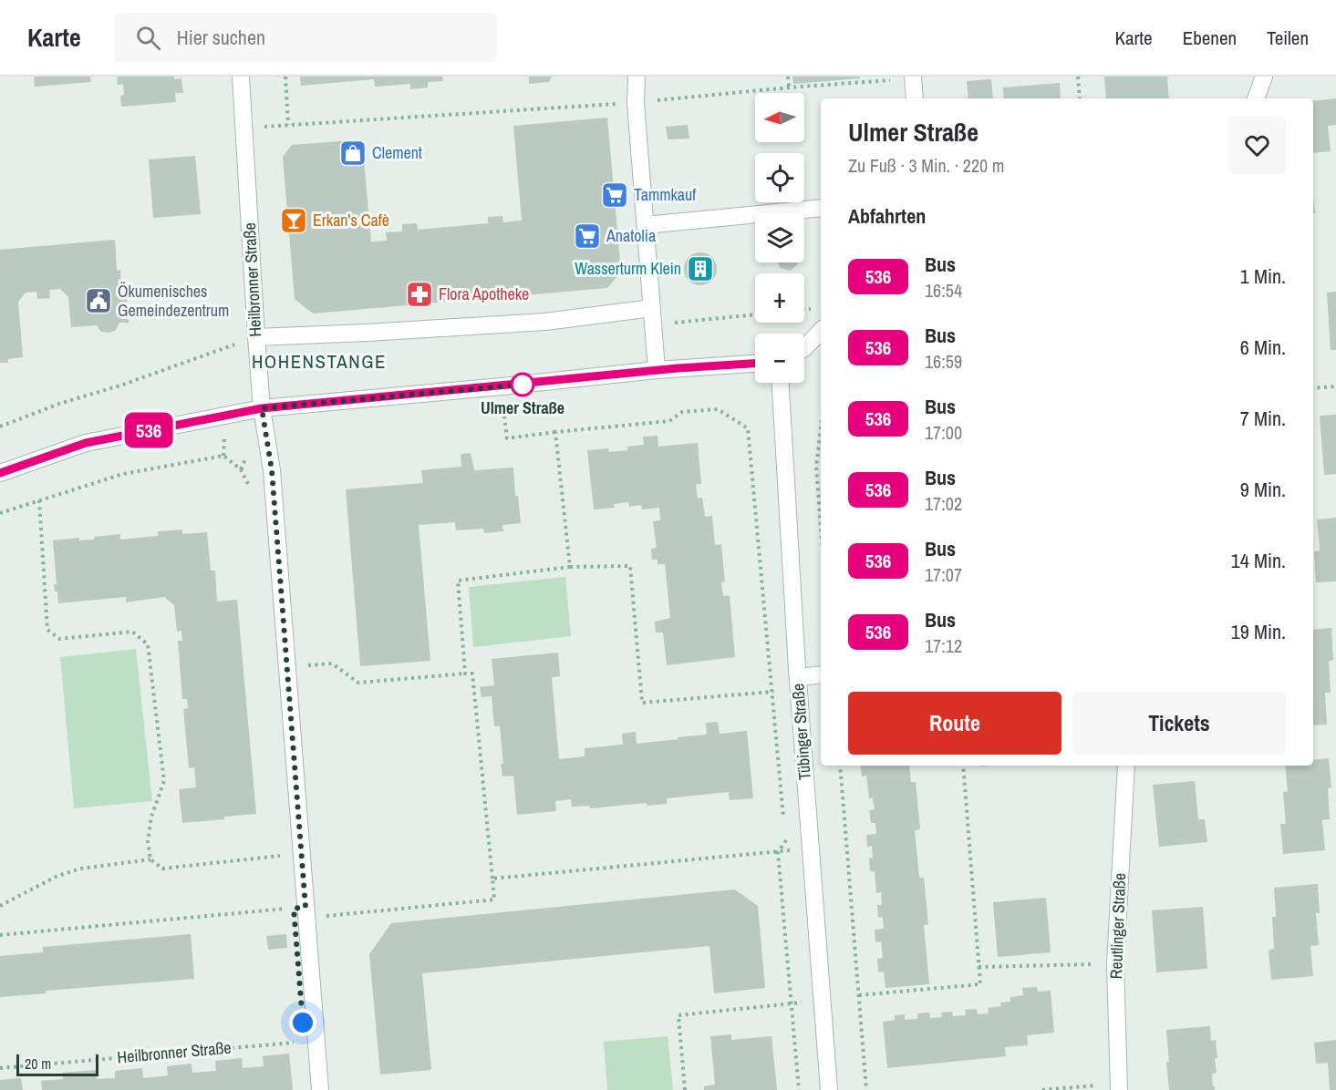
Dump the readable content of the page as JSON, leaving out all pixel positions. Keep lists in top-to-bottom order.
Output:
{
  "streets": {
    "street": ["Heilbronner Straße", "Tübinger Straße", "Reutlinger Straße"]
  },
  "districts": ["HOHENSTANGE"],
  "places": {
    "shop": ["Clement"],
    "supermarket": ["Tammkauf", "Anatolia"],
    "bar": ["Erkan's Cafè"],
    "building": ["Wasserturm Klein"],
    "pharmacy": ["Flora Apotheke"],
    "public building": ["Ökumenisches Gemeindezentrum"],
    "other": ["Ulmer Straße"]
  },
  "lines": ["bus line 536"],
  "scale_bar": "20 m",
  "north": "left",
  "page": {
    "header": "Karte",
    "search": "Hier suchen",
    "nav": ["Karte", "Ebenen", "Teilen"],
    "on_map": "536",
    "map_buttons": ["+", "−"],
    "heading": [
      ["Ulmer Straße", "Zu Fuß · 3 Min. · 220 m"],
      "Abfahrten"
    ],
    "list": [
      {
        "mark": "536",
        "name": "Bus",
        "note": "16:54",
        "value": "1 Min."
      },
      {
        "mark": "536",
        "name": "Bus",
        "note": "16:59",
        "value": "6 Min."
      },
      {
        "mark": "536",
        "name": "Bus",
        "note": "17:00",
        "value": "7 Min."
      },
      {
        "mark": "536",
        "name": "Bus",
        "note": "17:02",
        "value": "9 Min."
      },
      {
        "mark": "536",
        "name": "Bus",
        "note": "17:07",
        "value": "14 Min."
      },
      {
        "mark": "536",
        "name": "Bus",
        "note": "17:12",
        "value": "19 Min."
      }
    ],
    "buttons": ["Route", "Tickets"],
    "scale": "20 m"
  }
}
